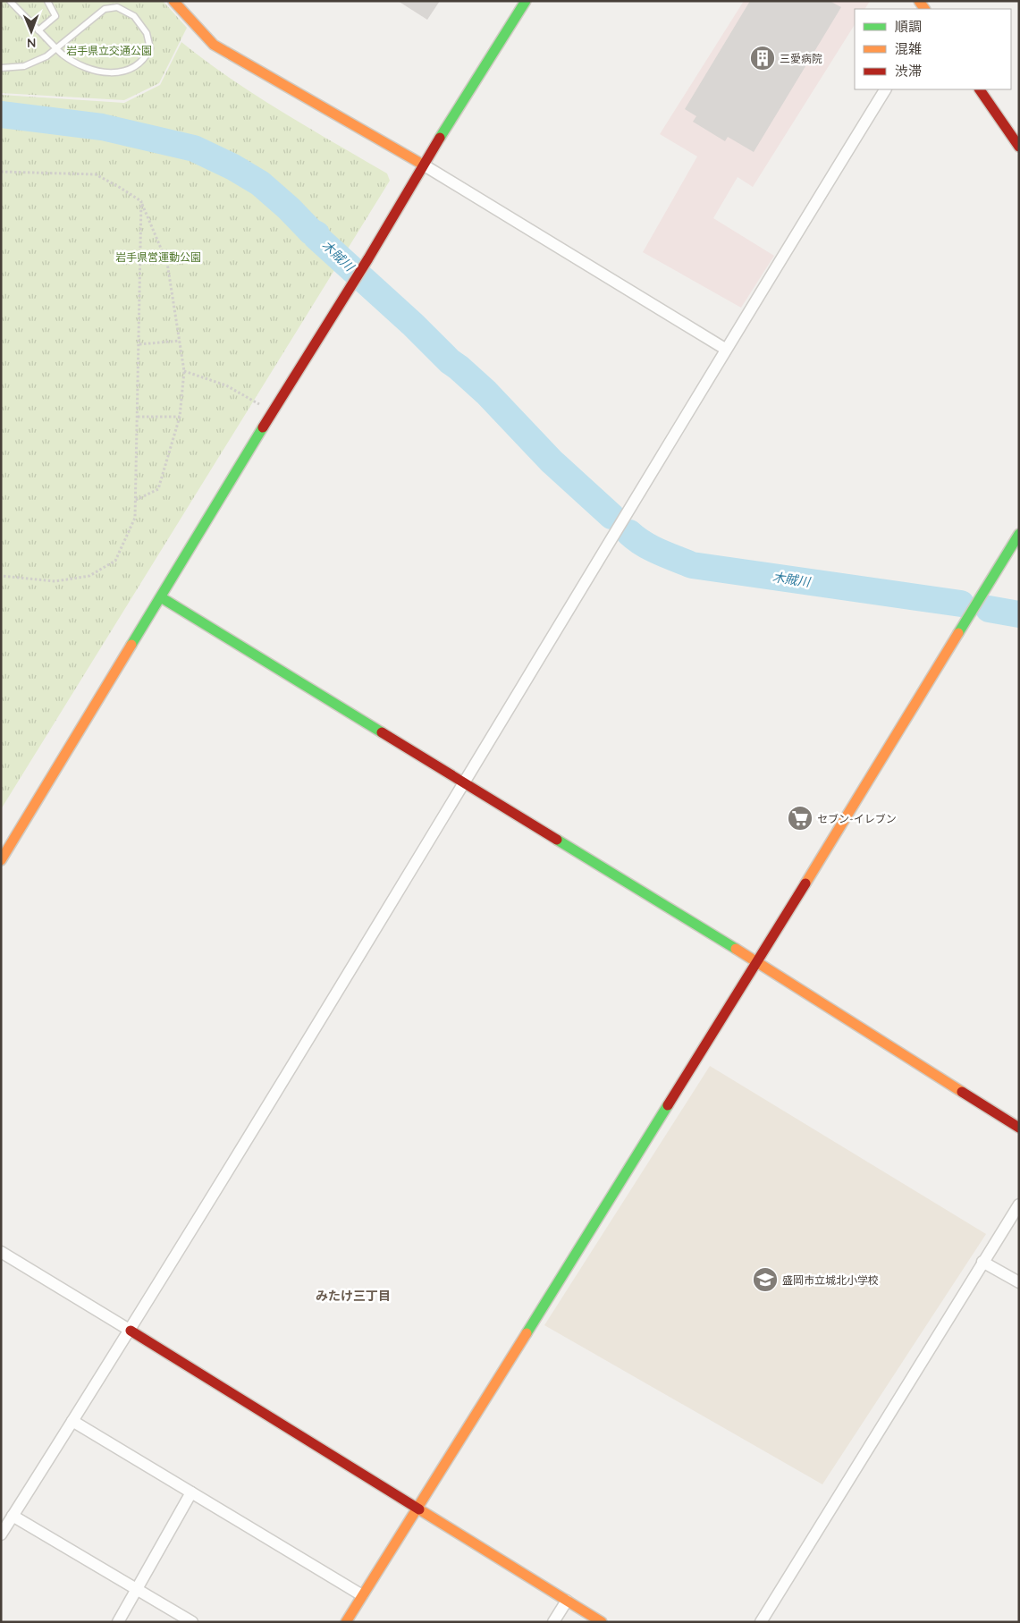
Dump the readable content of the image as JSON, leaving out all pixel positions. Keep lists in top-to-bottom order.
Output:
{
  "districts": ["みたけ三丁目"],
  "water": ["木賊川"],
  "parks": ["岩手県立交通公園", "岩手県営運動公園"],
  "places": {
    "building": ["三愛病院"],
    "supermarket": ["セブン-イレブン"],
    "school or university": ["盛岡市立城北小学校"]
  },
  "legend": ["順調", "混雑", "渋滞"],
  "north": "bottom"
}
